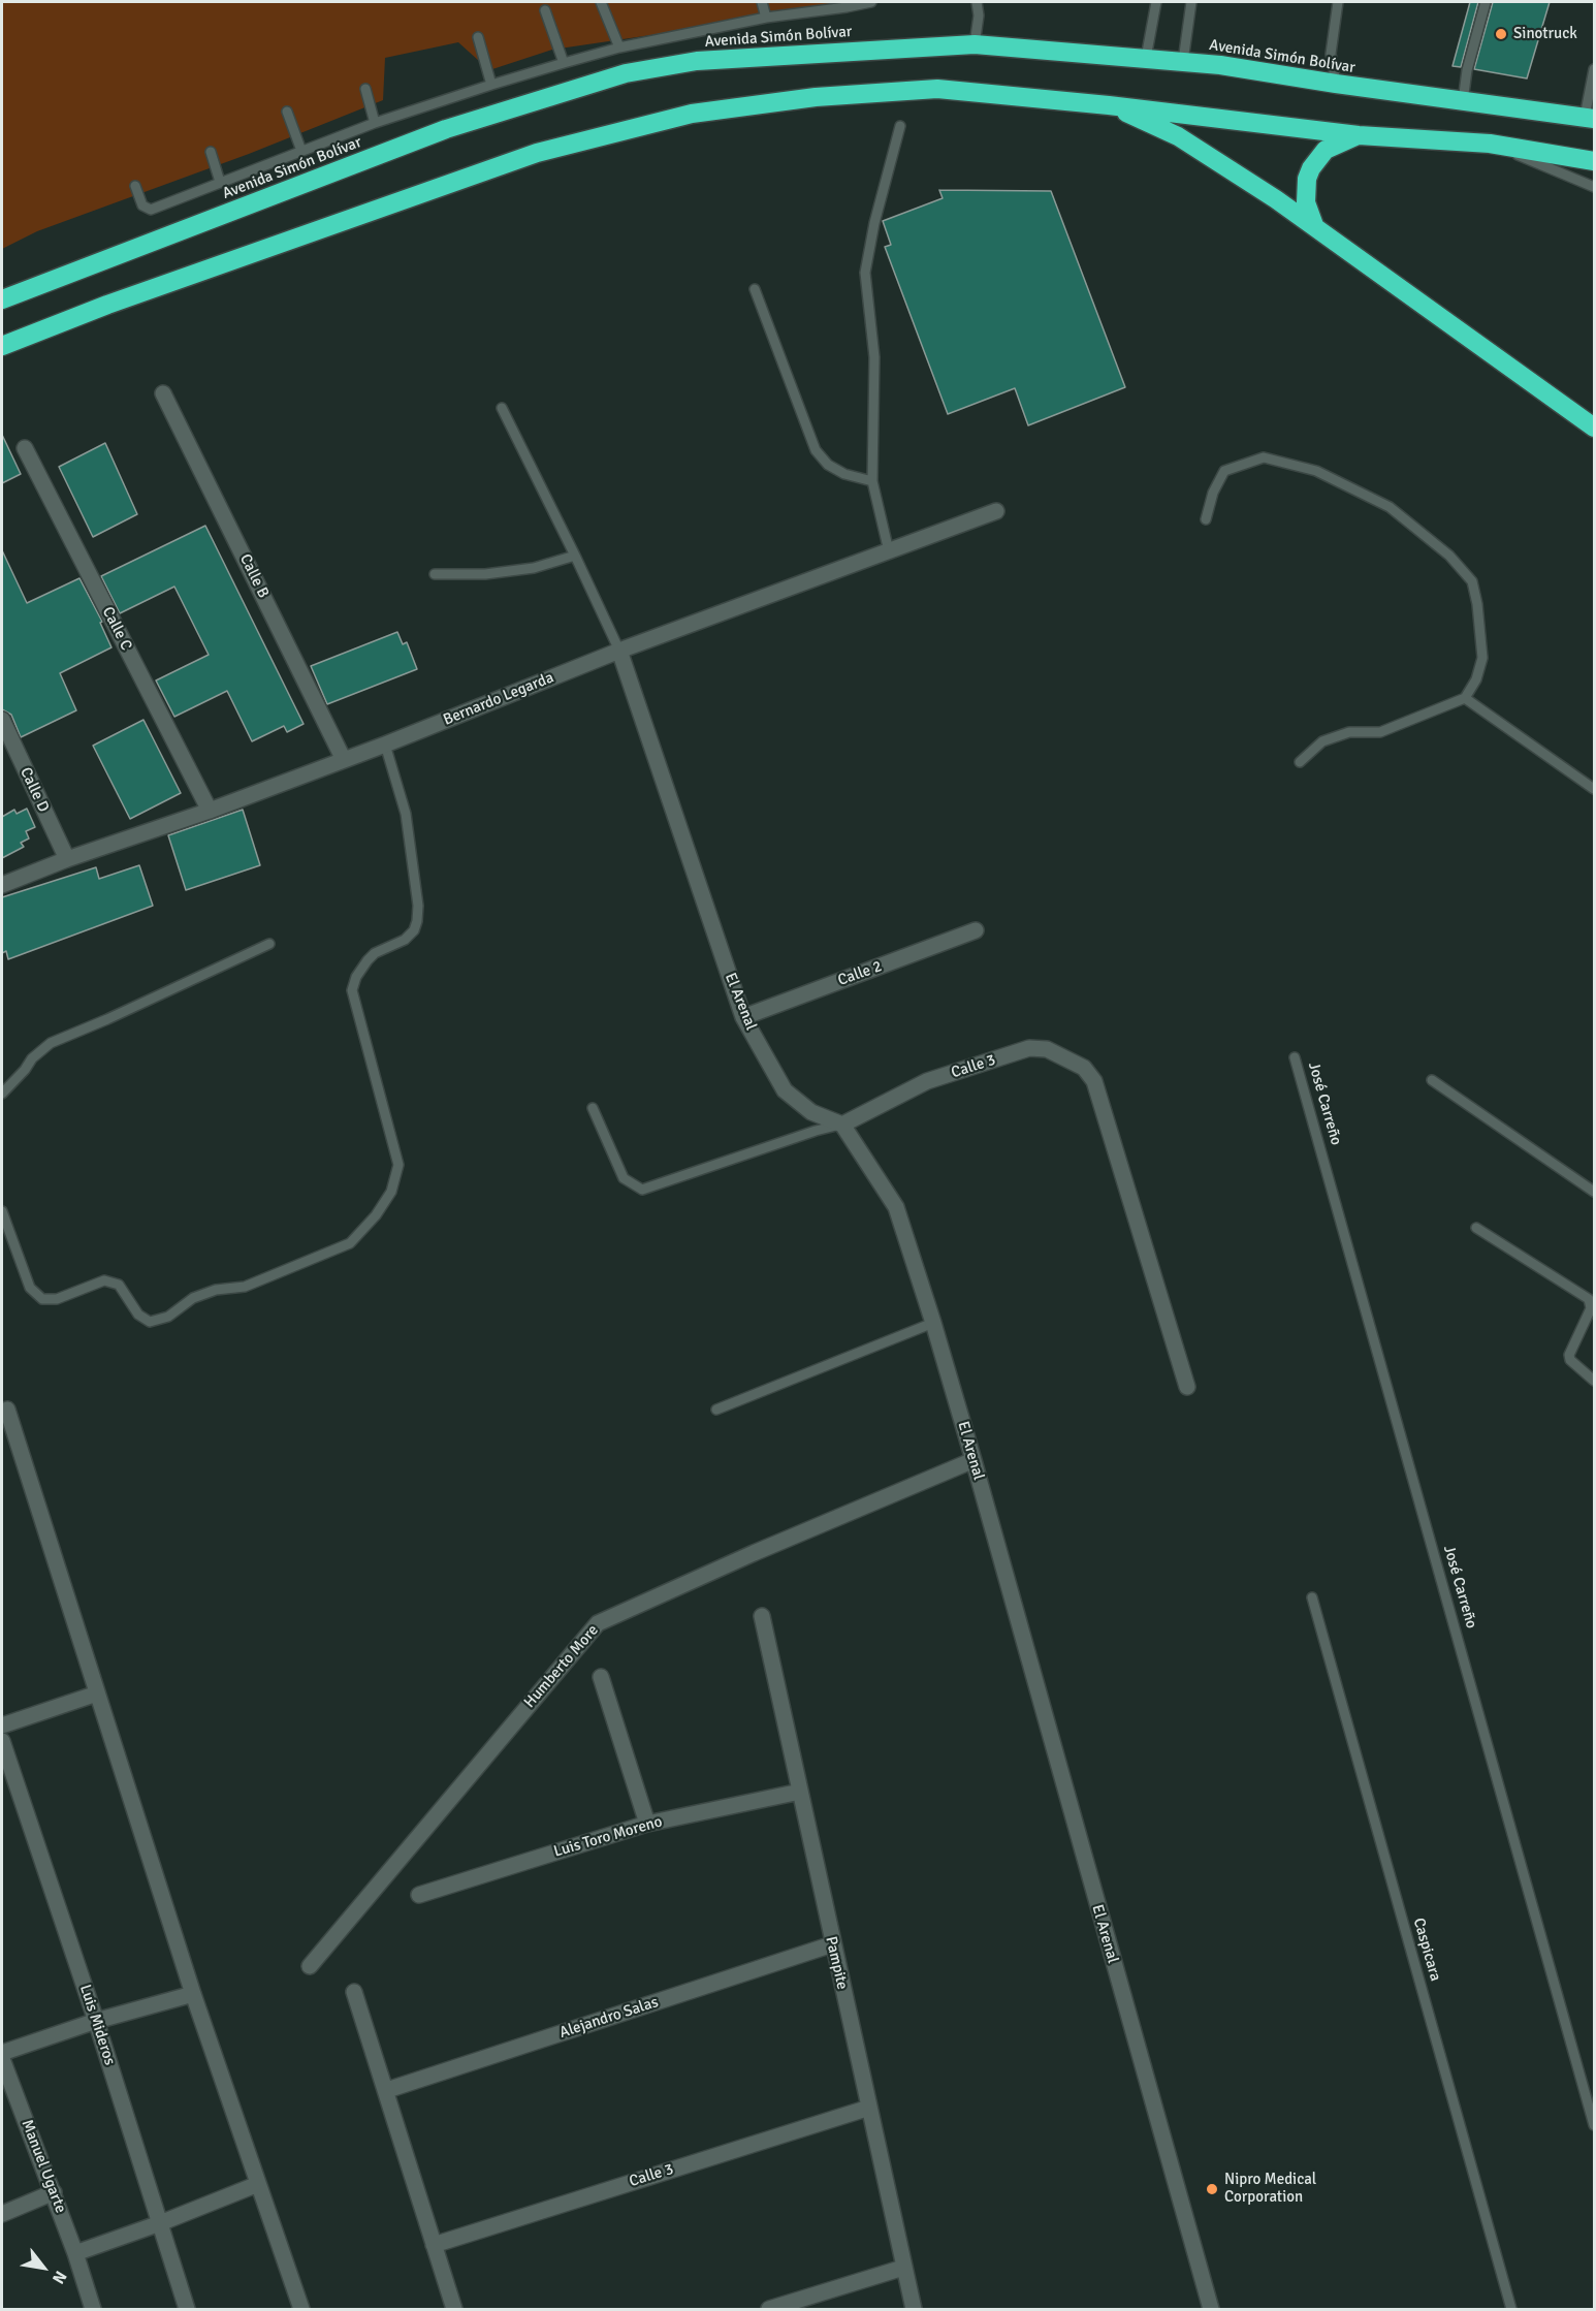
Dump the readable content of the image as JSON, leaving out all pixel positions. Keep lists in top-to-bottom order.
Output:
{
  "streets": {
    "highway": ["Avenida Simón Bolívar"],
    "street": [
      "Calle B",
      "Calle C",
      "Bernardo Legarda",
      "Calle D",
      "Calle 2",
      "El Arenal",
      "Calle 3",
      "Humberto More",
      "Luis Toro Moreno",
      "Pampite",
      "Alejandro Salas",
      "Luis Mideros",
      "Manuel Ugarte"
    ],
    "lane": ["José Carreño", "Caspicara"]
  },
  "crossings": [
    ["Calle B", "Bernardo Legarda"],
    ["Calle C", "Bernardo Legarda"],
    ["Bernardo Legarda", "Calle D"],
    ["Bernardo Legarda", "El Arenal"],
    ["Calle 2", "El Arenal"],
    ["El Arenal", "Calle 3"],
    ["El Arenal", "Humberto More"],
    ["Calle 3", "Pampite"],
    ["Luis Toro Moreno", "Pampite"],
    ["Pampite", "Alejandro Salas"]
  ],
  "places": ["Sinotruck", "Nipro Medical Corporation"],
  "north": "bottom right"
}
